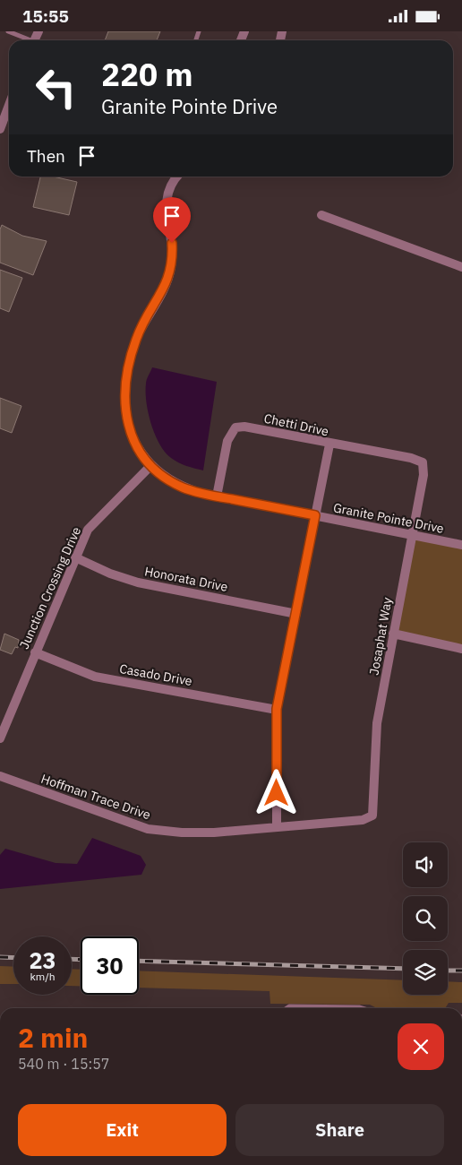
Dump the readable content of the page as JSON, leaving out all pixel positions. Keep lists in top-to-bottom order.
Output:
{
  "streets": {
    "street": [
      "Chetti Drive",
      "Granite Pointe Drive",
      "Honorata Drive",
      "Junction Crossing Drive",
      "Josaphat Way",
      "Casado Drive",
      "Hoffman Trace Drive"
    ]
  },
  "crossings": [
    ["Chetti Drive", "Granite Pointe Drive"],
    ["Chetti Drive", "Josaphat Way"],
    ["Granite Pointe Drive", "Junction Crossing Drive"],
    ["Granite Pointe Drive", "Josaphat Way"],
    ["Honorata Drive", "Junction Crossing Drive"],
    ["Junction Crossing Drive", "Casado Drive"],
    ["Josaphat Way", "Hoffman Trace Drive"]
  ],
  "page": {
    "status": "15:55",
    "turn": ["220 m", "Granite Pointe Drive"],
    "then": "Then",
    "speed": "23 km/h",
    "limit": "30",
    "heading": ["2 min", "540 m · 15:57"],
    "buttons": ["Exit", "Share"]
  }
}
